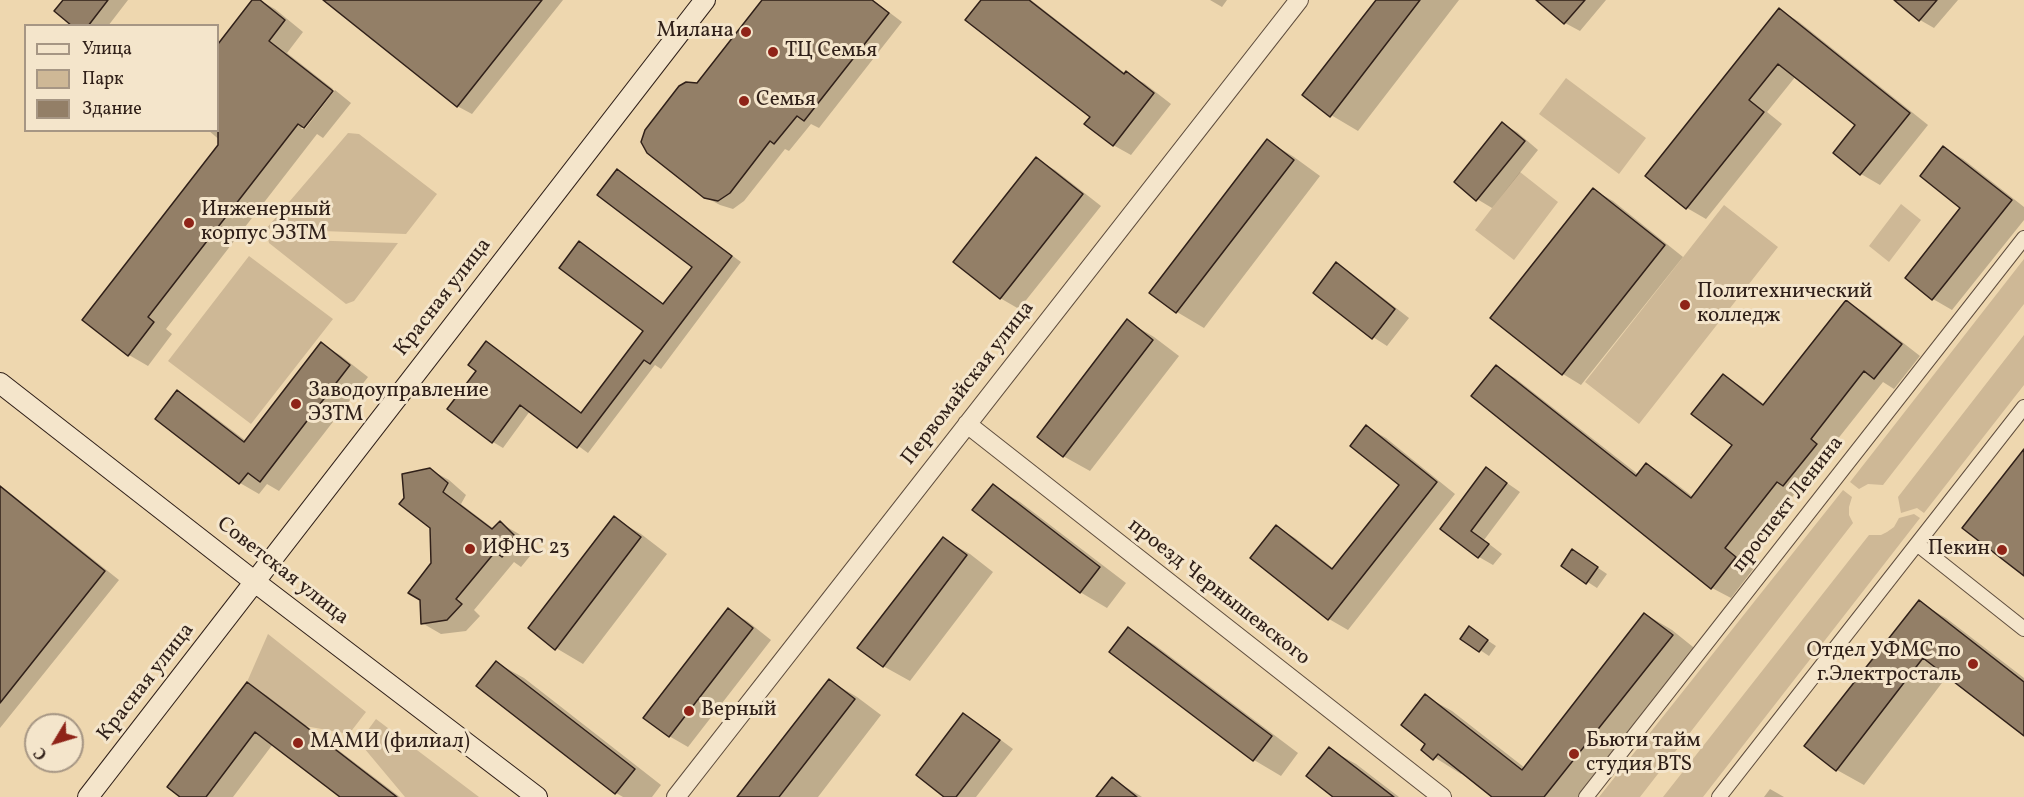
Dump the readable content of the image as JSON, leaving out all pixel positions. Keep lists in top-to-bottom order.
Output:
{
  "streets": {
    "main road": ["Красная улица", "Советская улица"],
    "street": ["Первомайская улица", "проспект Ленина", "проезд Чернышевского"]
  },
  "crossings": [
    ["Красная улица", "Советская улица"],
    ["Первомайская улица", "проезд Чернышевского"]
  ],
  "places": [
    "Милана",
    "ТЦ Семья",
    "Семья",
    "Инженерный корпус ЭЗТМ",
    "Политехнический колледж",
    "Заводоуправление ЭЗТМ",
    "ИФНС 23",
    "Пекин",
    "Отдел УФМС по г.Электросталь",
    "Верный",
    "МАМИ (филиал)",
    "Бьюти тайм студия BTS"
  ],
  "legend": ["Улица", "Парк", "Здание"],
  "north": "bottom left"
}
